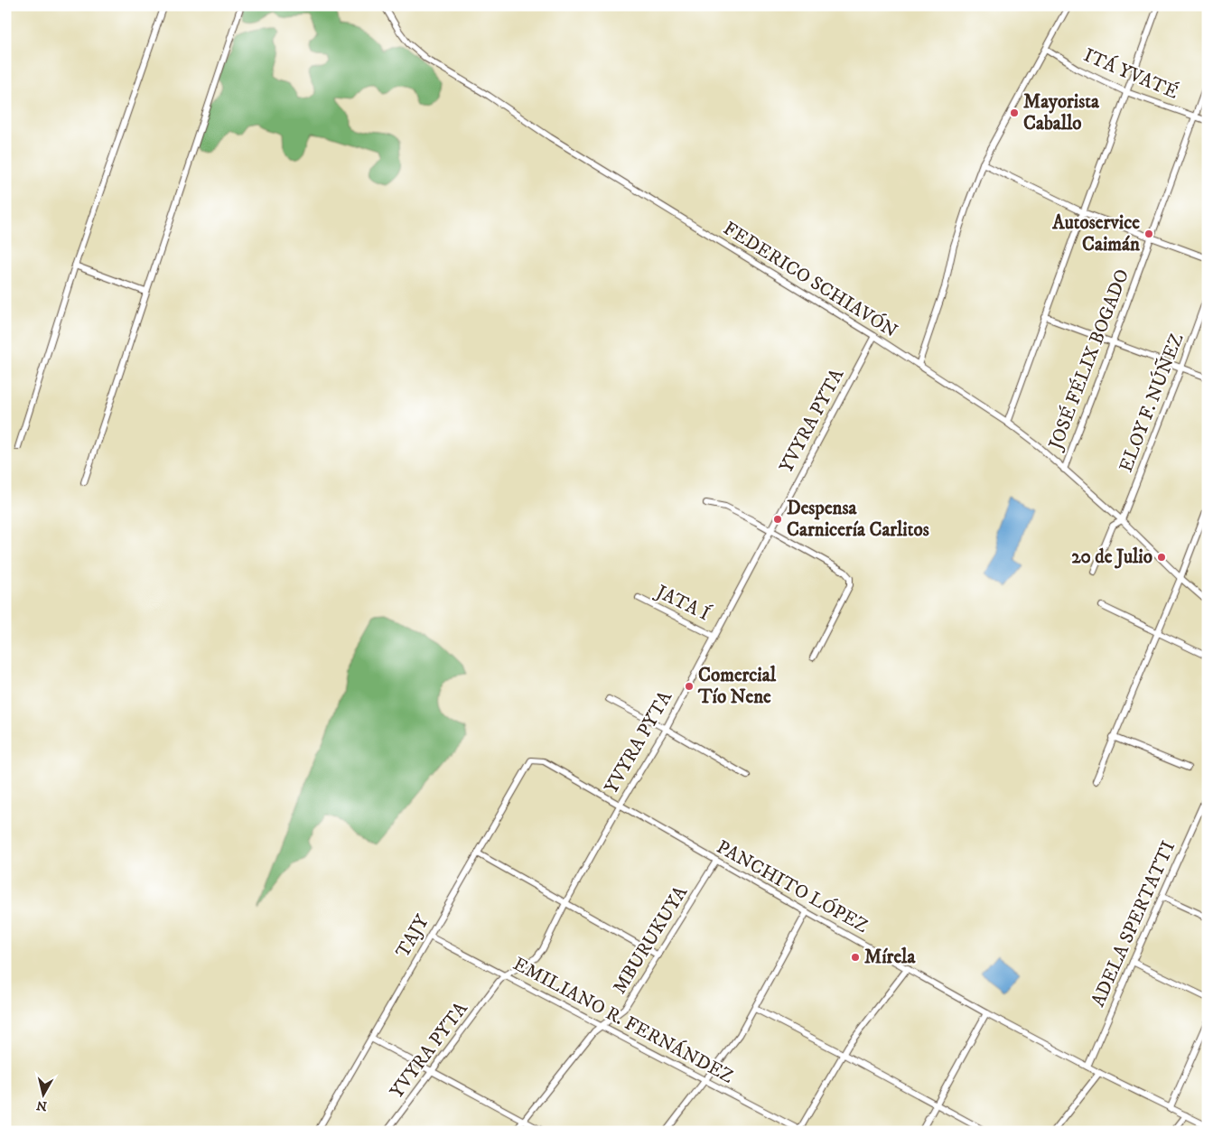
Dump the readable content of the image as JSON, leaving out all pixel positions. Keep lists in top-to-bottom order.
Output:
{
  "streets": {
    "street": [
      "ITÁ YVATÉ",
      "FEDERICO SCHIAVÓN",
      "JOSÉ FÉLIX BOGADO",
      "ELOY F. NÚÑEZ",
      "YVYRA PYTA",
      "JATA Í",
      "PANCHITO LÓPEZ",
      "ADELA SPERTATTI",
      "TAJY",
      "MBURUKUYA",
      "EMILIANO R. FERNÁNDEZ"
    ]
  },
  "crossings": [
    ["ITÁ YVATÉ", "JOSÉ FÉLIX BOGADO"],
    ["FEDERICO SCHIAVÓN", "JOSÉ FÉLIX BOGADO"],
    ["FEDERICO SCHIAVÓN", "ELOY F. NÚÑEZ"],
    ["FEDERICO SCHIAVÓN", "YVYRA PYTA"],
    ["YVYRA PYTA", "JATA Í"],
    ["YVYRA PYTA", "PANCHITO LÓPEZ"],
    ["YVYRA PYTA", "EMILIANO R. FERNÁNDEZ"],
    ["PANCHITO LÓPEZ", "ADELA SPERTATTI"],
    ["PANCHITO LÓPEZ", "TAJY"],
    ["PANCHITO LÓPEZ", "MBURUKUYA"],
    ["TAJY", "EMILIANO R. FERNÁNDEZ"],
    ["MBURUKUYA", "EMILIANO R. FERNÁNDEZ"]
  ],
  "places": [
    "Mayorista Caballo",
    "Autoservice Caimán",
    "Despensa Carnicería Carlitos",
    "20 de Julio",
    "Comercial Tío Nene",
    "Mírela"
  ],
  "north": "bottom"
}
